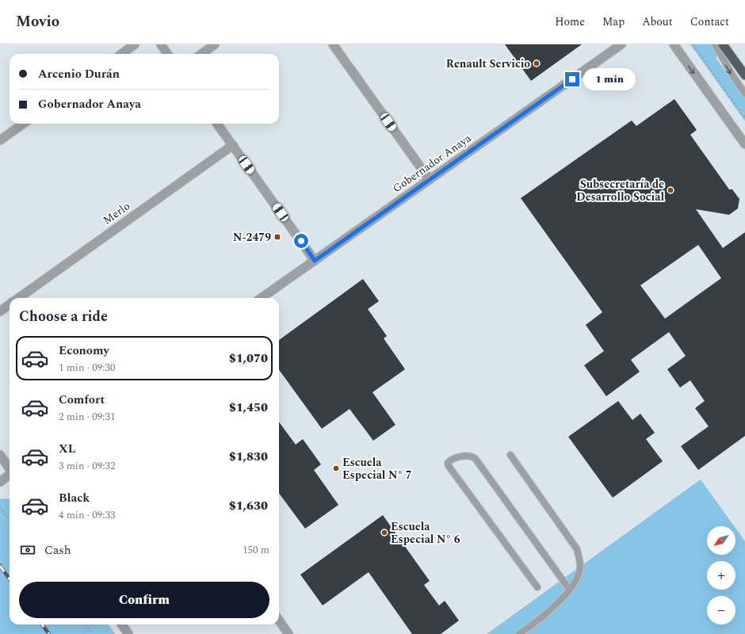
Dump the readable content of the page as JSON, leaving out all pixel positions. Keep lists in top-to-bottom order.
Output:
{
  "streets": {
    "street": ["Gobernador Anaya", "Merlo"]
  },
  "places": {
    "other": [
      "Renault Servicio",
      "Subsecretaría de Desarrollo Social",
      "Escuela Especial N° 7",
      "Escuela Especial N° 6"
    ],
    "transit": ["N-2479"]
  },
  "north": "bottom left",
  "page": {
    "header": "Movio",
    "nav": [
      "Home",
      "Map",
      "About",
      "Contact"
    ],
    "banner": ["Arcenio Durán", "Gobernador Anaya"],
    "bubble": "1 min",
    "heading": "Choose a ride",
    "list": [
      {
        "name": "Economy",
        "note": "1 min · 09:30",
        "value": "$1,070"
      },
      {
        "name": "Comfort",
        "note": "2 min · 09:31",
        "value": "$1,450"
      },
      {
        "name": "XL",
        "note": "3 min · 09:32",
        "value": "$1,830"
      },
      {
        "name": "Black",
        "note": "4 min · 09:33",
        "value": "$1,630"
      }
    ],
    "map_buttons": ["+", "−"],
    "pay": ["Cash", "150 m"],
    "buttons": "Confirm"
  }
}
